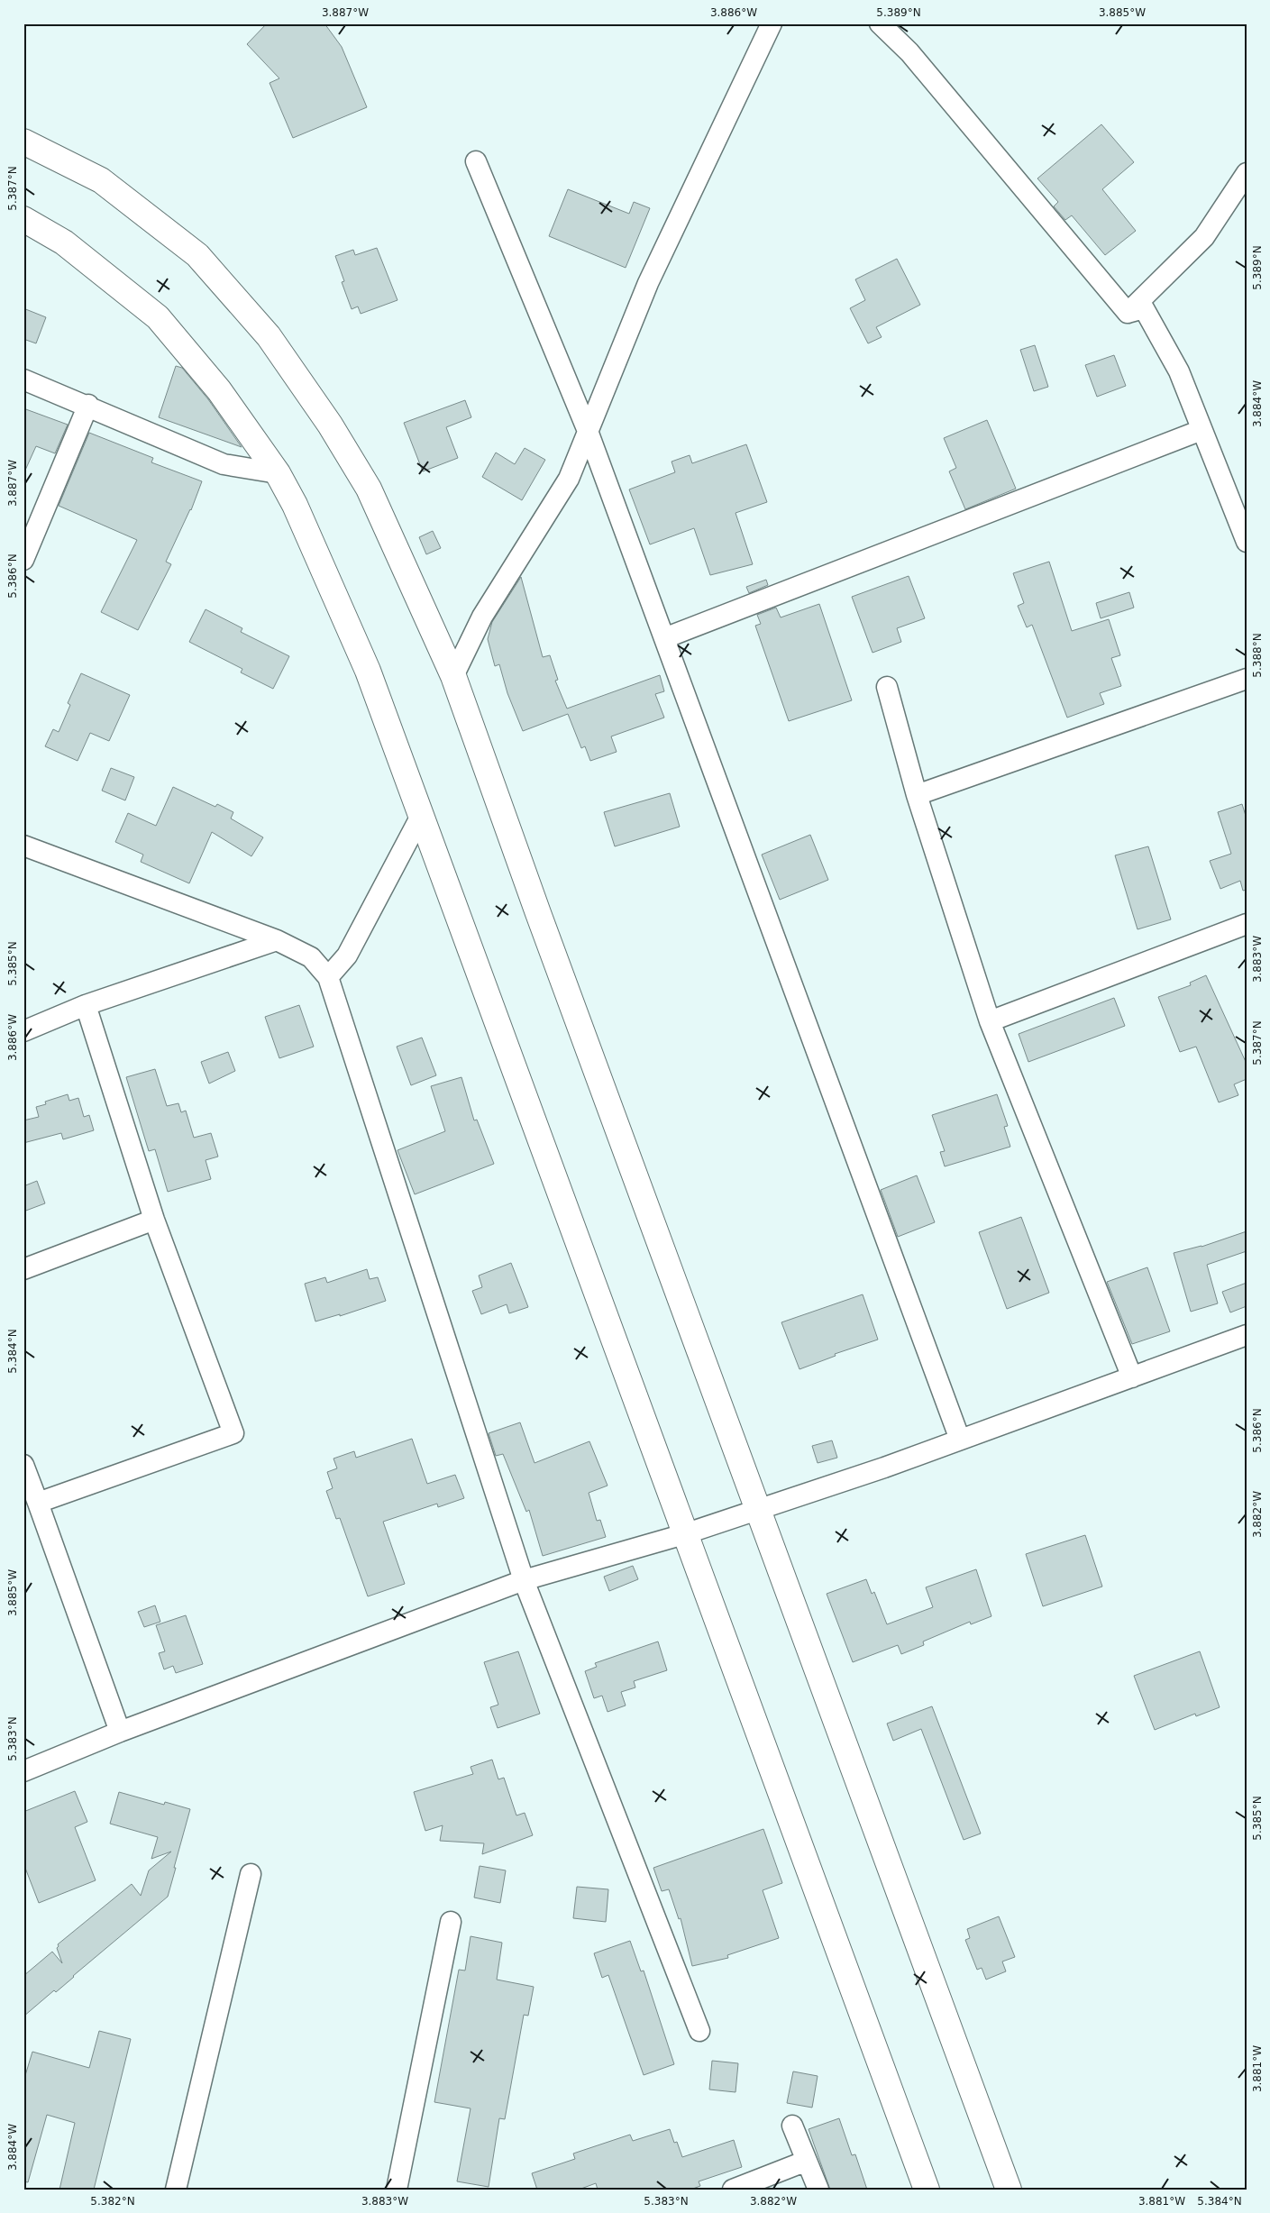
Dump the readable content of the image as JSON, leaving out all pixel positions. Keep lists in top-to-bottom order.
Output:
{
  "coordinates": [
    "3.887°W",
    "3.886°W",
    "5.389°N",
    "3.885°W",
    "5.387°N",
    "3.884°W",
    "5.386°N",
    "5.388°N",
    "3.883°W",
    "5.385°N",
    "5.384°N",
    "3.882°W",
    "5.383°N",
    "3.881°W",
    "5.382°N"
  ]
}
